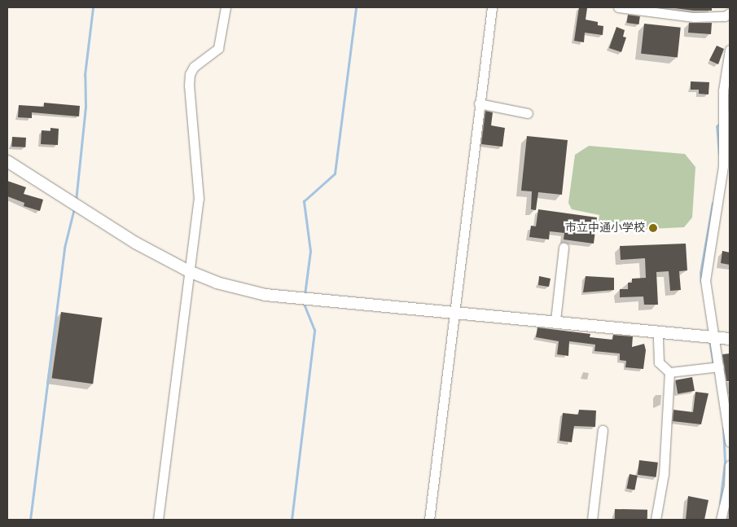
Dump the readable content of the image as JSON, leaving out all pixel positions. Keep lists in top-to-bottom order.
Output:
{
  "places": ["市立中通小学校"]
}
